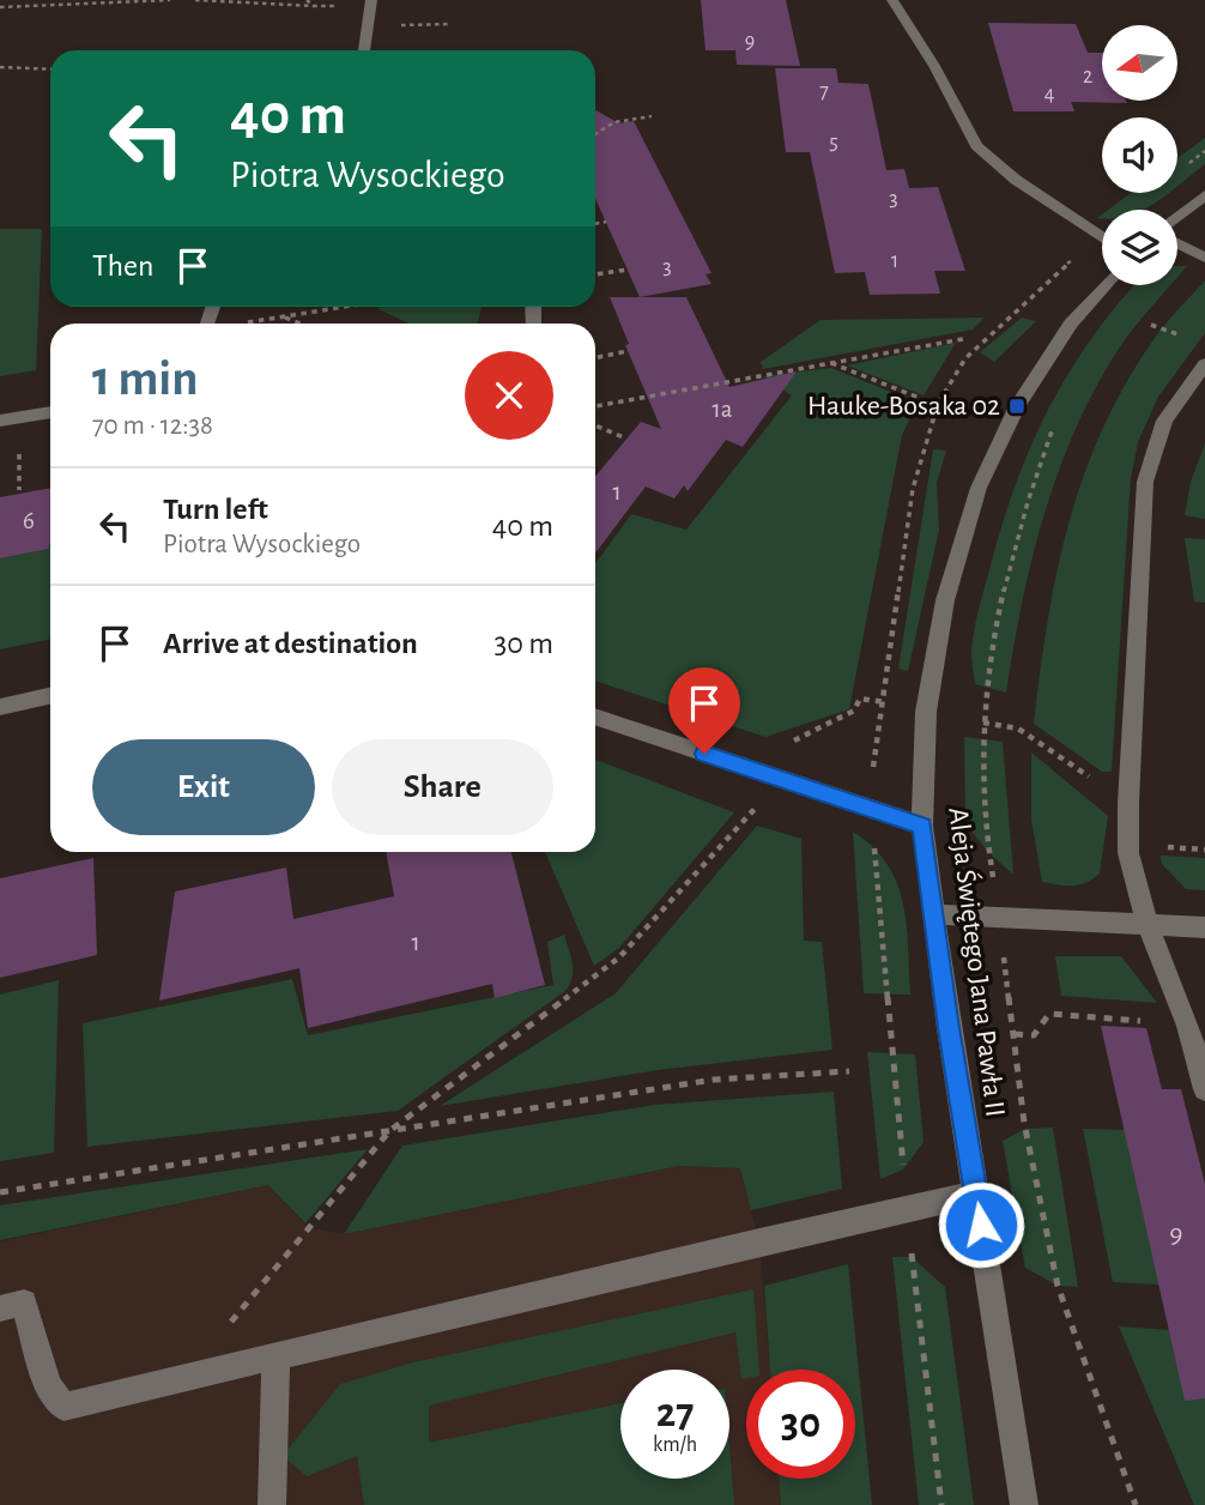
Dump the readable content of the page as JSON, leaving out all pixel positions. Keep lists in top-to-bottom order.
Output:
{
  "streets": {
    "street": ["Aleja Świętego Jana Pawła II"]
  },
  "places": {
    "transit": ["Hauke-Bosaka 02"]
  },
  "house_numbers": [
    "9",
    "2",
    "7",
    "4",
    "5",
    "3",
    "1",
    "3",
    "1a",
    "1",
    "6",
    "1",
    "9"
  ],
  "north": "left",
  "page": {
    "turn": ["40 m", "Piotra Wysockiego"],
    "then": "Then",
    "heading": ["1 min", "70 m · 12:38"],
    "list": [
      {
        "name": "Turn left",
        "note": "Piotra Wysockiego",
        "value": "40 m"
      },
      {
        "name": "Arrive at destination",
        "value": "30 m"
      }
    ],
    "buttons": ["Exit", "Share"],
    "speed": "27 km/h",
    "limit": "30"
  }
}
